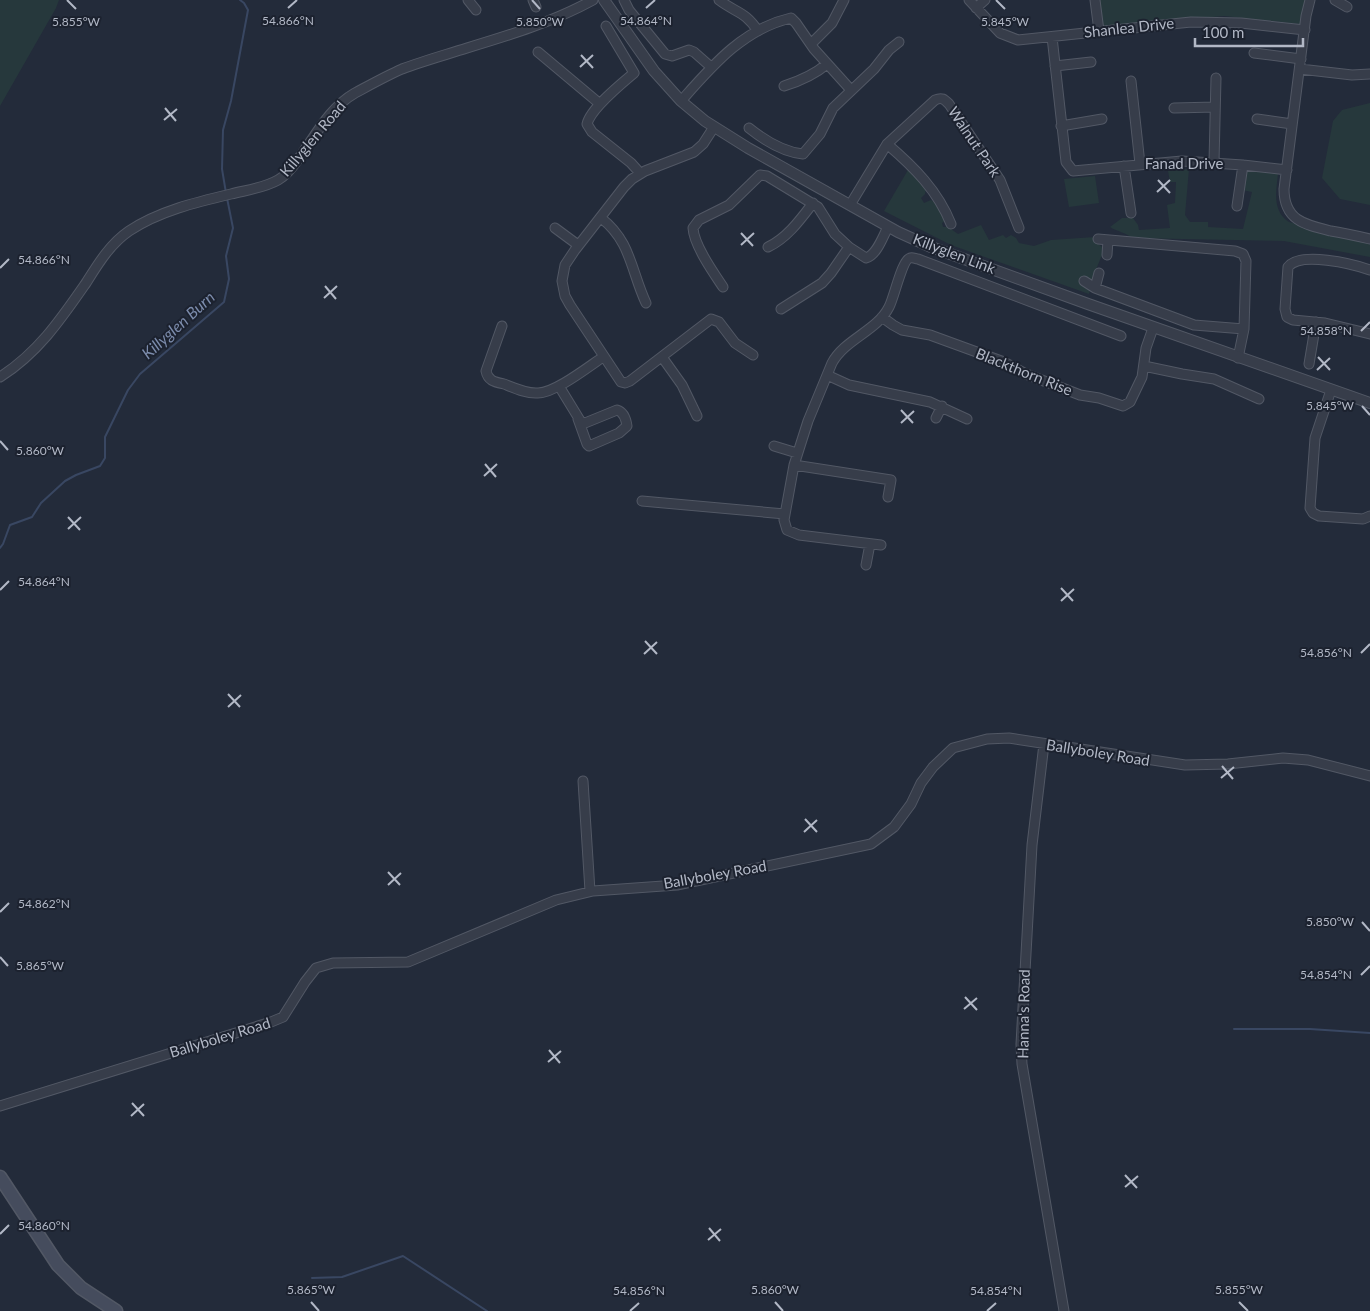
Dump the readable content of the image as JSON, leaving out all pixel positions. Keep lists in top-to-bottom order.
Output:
{
  "streets": {
    "street": [
      "Shanlea Drive",
      "Killyglen Road",
      "Walnut Park",
      "Fanad Drive",
      "Killyglen Link",
      "Blackthorn Rise",
      "Ballyboley Road",
      "Hanna's Road"
    ]
  },
  "crossings": [
    ["Walnut Park", "Killyglen Link"],
    ["Killyglen Link", "Blackthorn Rise"],
    ["Ballyboley Road", "Hanna's Road"]
  ],
  "water": ["Killyglen Burn"],
  "scale_bar": "100 m",
  "coordinates": [
    "54.866°N",
    "54.864°N",
    "5.855°W",
    "5.845°W",
    "5.850°W",
    "54.858°N",
    "5.860°W",
    "54.856°N",
    "54.862°N",
    "5.865°W",
    "54.854°N",
    "54.860°N"
  ]
}
